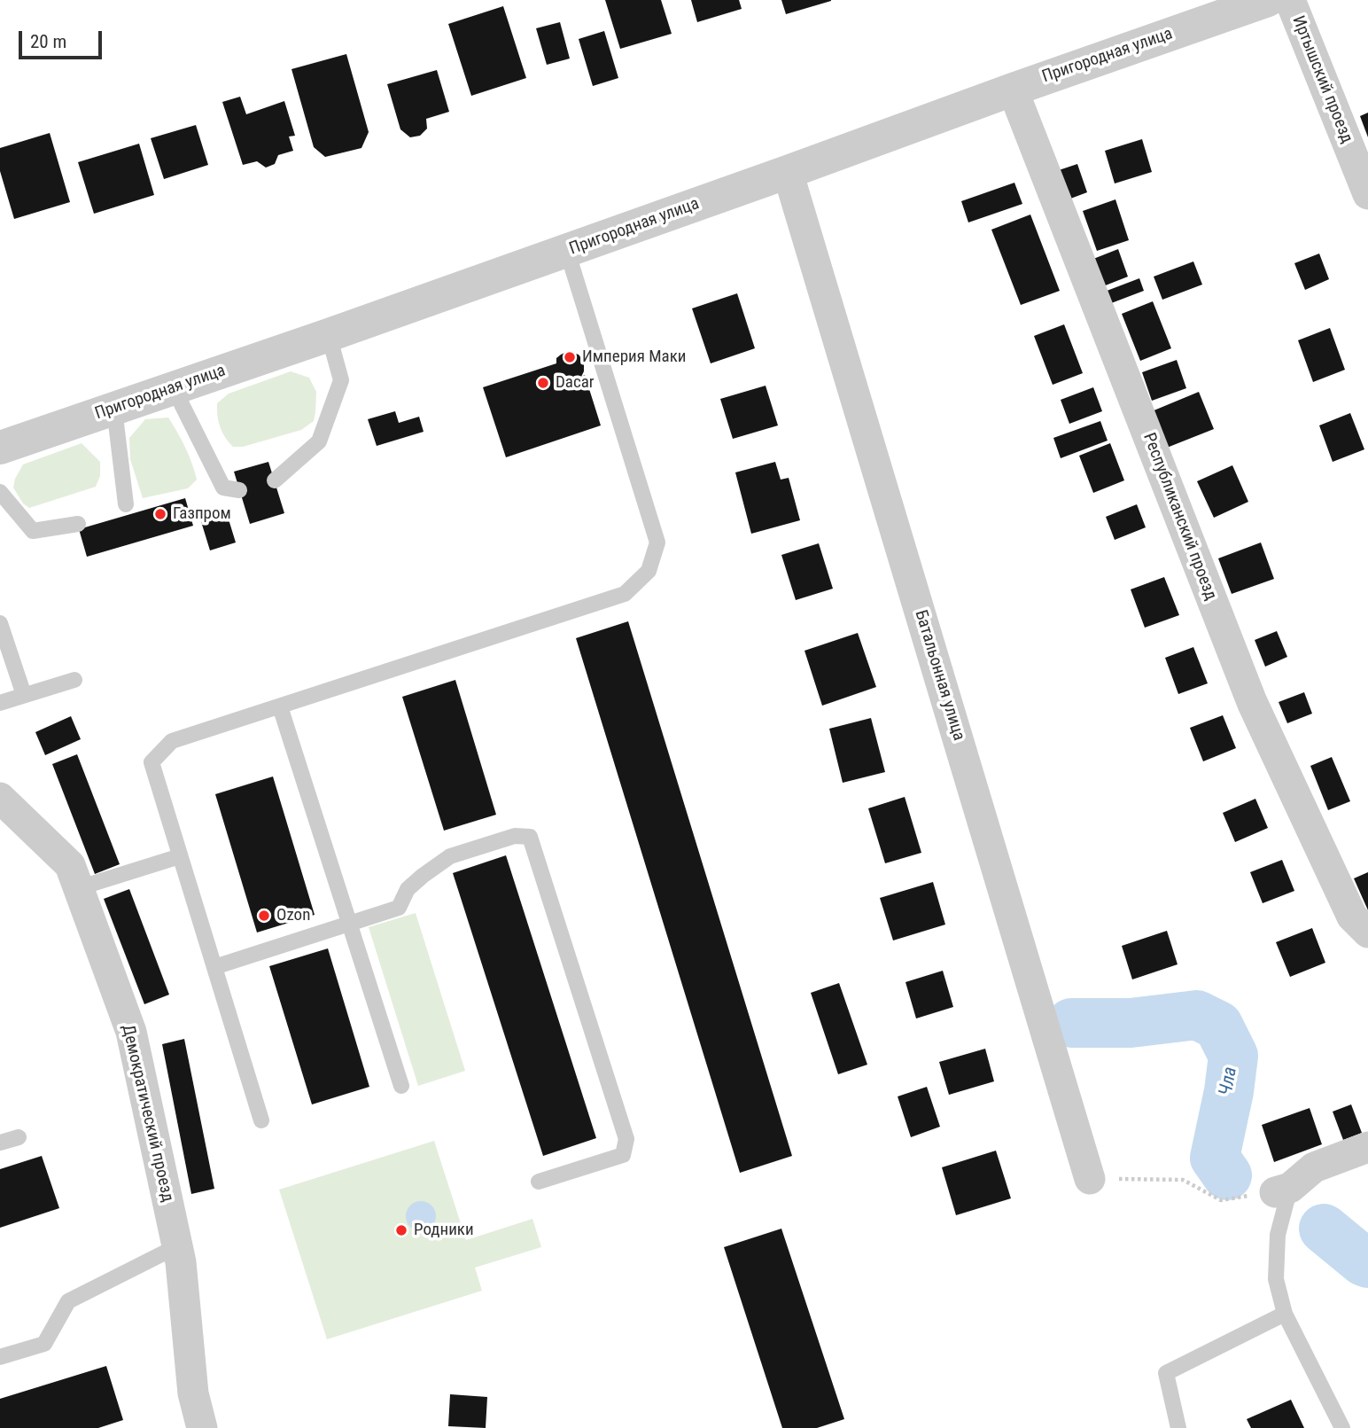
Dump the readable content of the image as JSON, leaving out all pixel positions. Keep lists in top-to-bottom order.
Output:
{
  "streets": {
    "street": [
      "Пригородная улица",
      "Иртышский проезд",
      "Республиканский проезд",
      "Батальонная улица",
      "Демократический проезд"
    ]
  },
  "crossings": [
    ["Пригородная улица", "Республиканский проезд"],
    ["Пригородная улица", "Батальонная улица"]
  ],
  "water": ["Чла"],
  "places": [
    "Империя Маки",
    "Dacar",
    "Газпром",
    "Ozon",
    "Родники"
  ],
  "scale_bar": "20 m"
}
